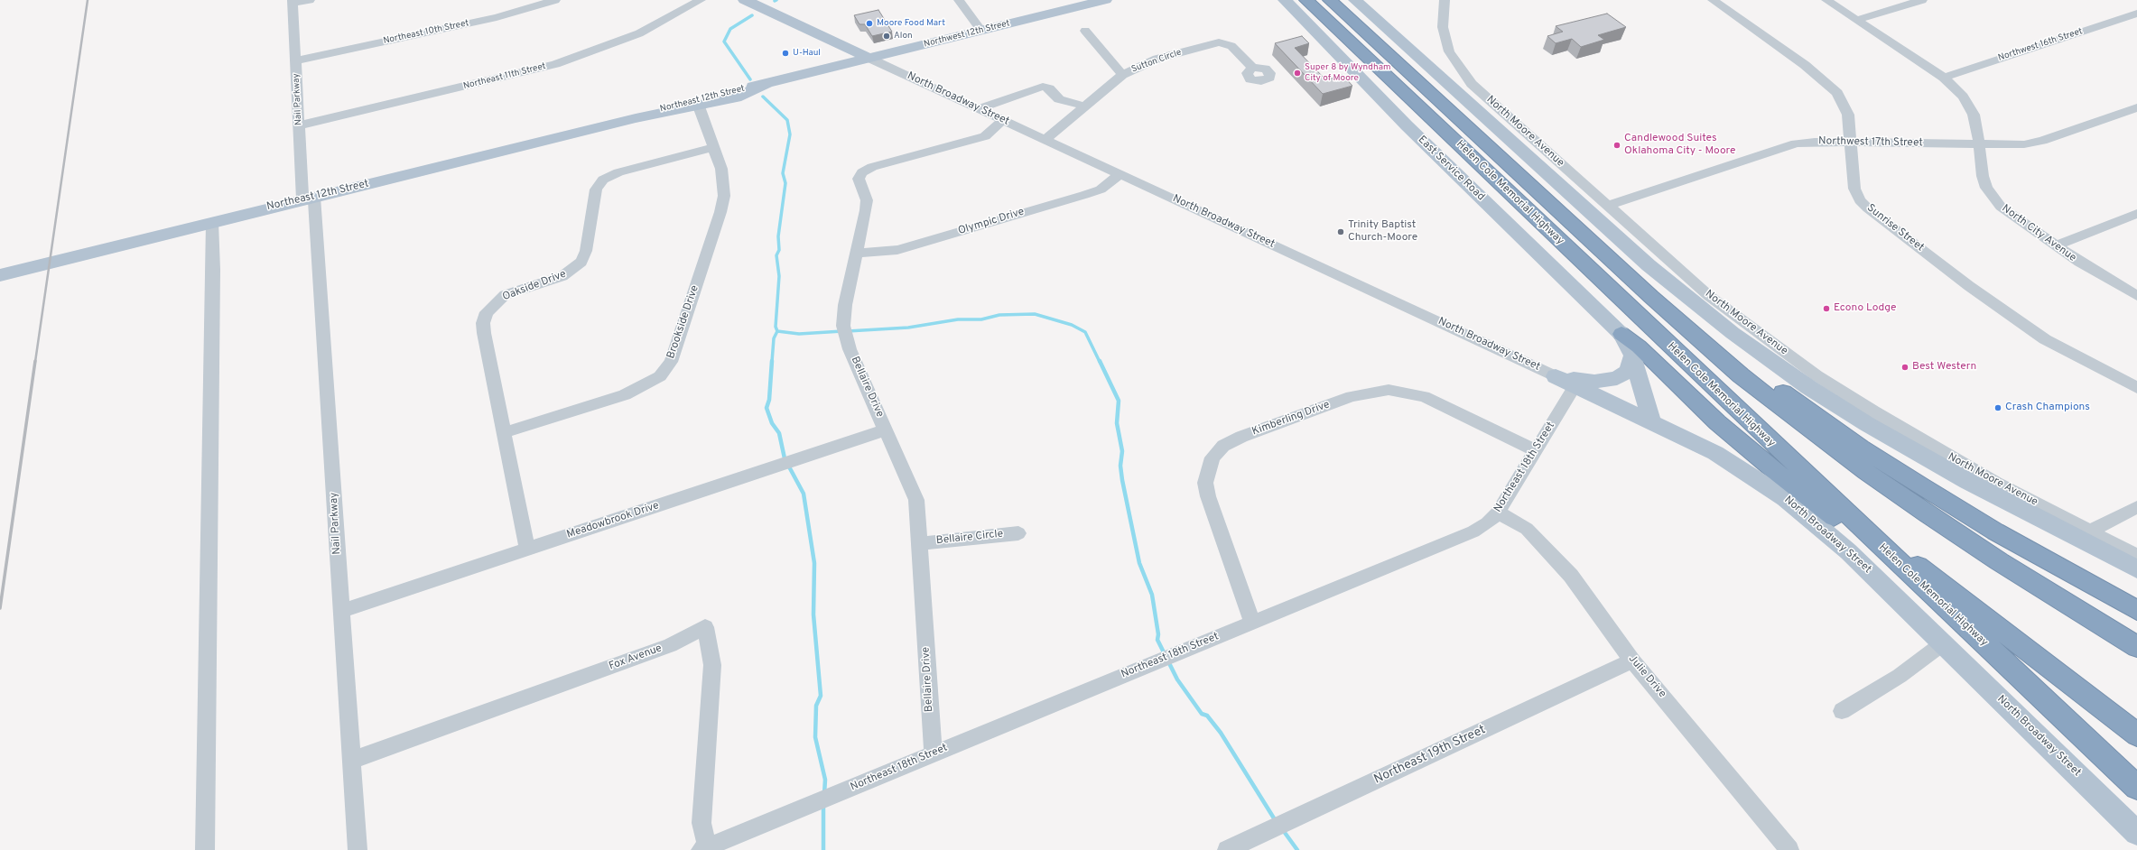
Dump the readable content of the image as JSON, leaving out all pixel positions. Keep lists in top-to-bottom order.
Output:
{
  "streets": {
    "highway": ["Helen Cole Memorial Highway"],
    "main road": [
      "Northwest 12th Street",
      "Northeast 12th Street",
      "North Broadway Street",
      "East Service Road"
    ],
    "street": [
      "Northeast 10th Street",
      "Northwest 16th Street",
      "Sutton Circle",
      "Northeast 11th Street",
      "Nail Parkway",
      "North Moore Avenue",
      "Northwest 17th Street",
      "Olympic Drive",
      "Sunrise Street",
      "North City Avenue",
      "Oakside Drive",
      "Brookside Drive",
      "Bellaire Drive",
      "Kimberling Drive",
      "Northeast 18th Street",
      "Meadowbrook Drive",
      "Bellaire Circle",
      "Fox Avenue",
      "Julie Drive",
      "Northeast 19th Street"
    ]
  },
  "crossings": [
    ["Northeast 10th Street", "Nail Parkway"],
    ["Northwest 12th Street", "Northeast 12th Street"],
    ["Northwest 12th Street", "North Broadway Street"],
    ["Northwest 16th Street", "North City Avenue"],
    ["Sutton Circle", "North Broadway Street"],
    ["Northeast 11th Street", "Nail Parkway"],
    ["Nail Parkway", "Northeast 12th Street"],
    ["Nail Parkway", "Meadowbrook Drive"],
    ["Nail Parkway", "Fox Avenue"],
    ["Northeast 12th Street", "Brookside Drive"],
    ["North Broadway Street", "East Service Road"],
    ["North Broadway Street", "Olympic Drive"],
    ["North Broadway Street", "Bellaire Drive"],
    ["North Broadway Street", "Northeast 18th Street"],
    ["North Moore Avenue", "Northwest 17th Street"],
    ["Northwest 17th Street", "Sunrise Street"],
    ["Northwest 17th Street", "North City Avenue"],
    ["Olympic Drive", "Bellaire Drive"],
    ["Oakside Drive", "Brookside Drive"],
    ["Oakside Drive", "Meadowbrook Drive"],
    ["Bellaire Drive", "Northeast 18th Street"],
    ["Bellaire Drive", "Meadowbrook Drive"],
    ["Bellaire Drive", "Bellaire Circle"],
    ["Kimberling Drive", "Northeast 18th Street"],
    ["Northeast 18th Street", "Fox Avenue"],
    ["Northeast 18th Street", "Julie Drive"],
    ["Julie Drive", "Northeast 19th Street"]
  ],
  "places": [
    "Moore Food Mart",
    "Alon",
    "U-Haul",
    "Super 8 by Wyndham City of Moore",
    "Candlewood Suites Oklahoma City - Moore",
    "Trinity Baptist Church-Moore",
    "Econo Lodge",
    "Best Western",
    "Crash Champions"
  ]
}
